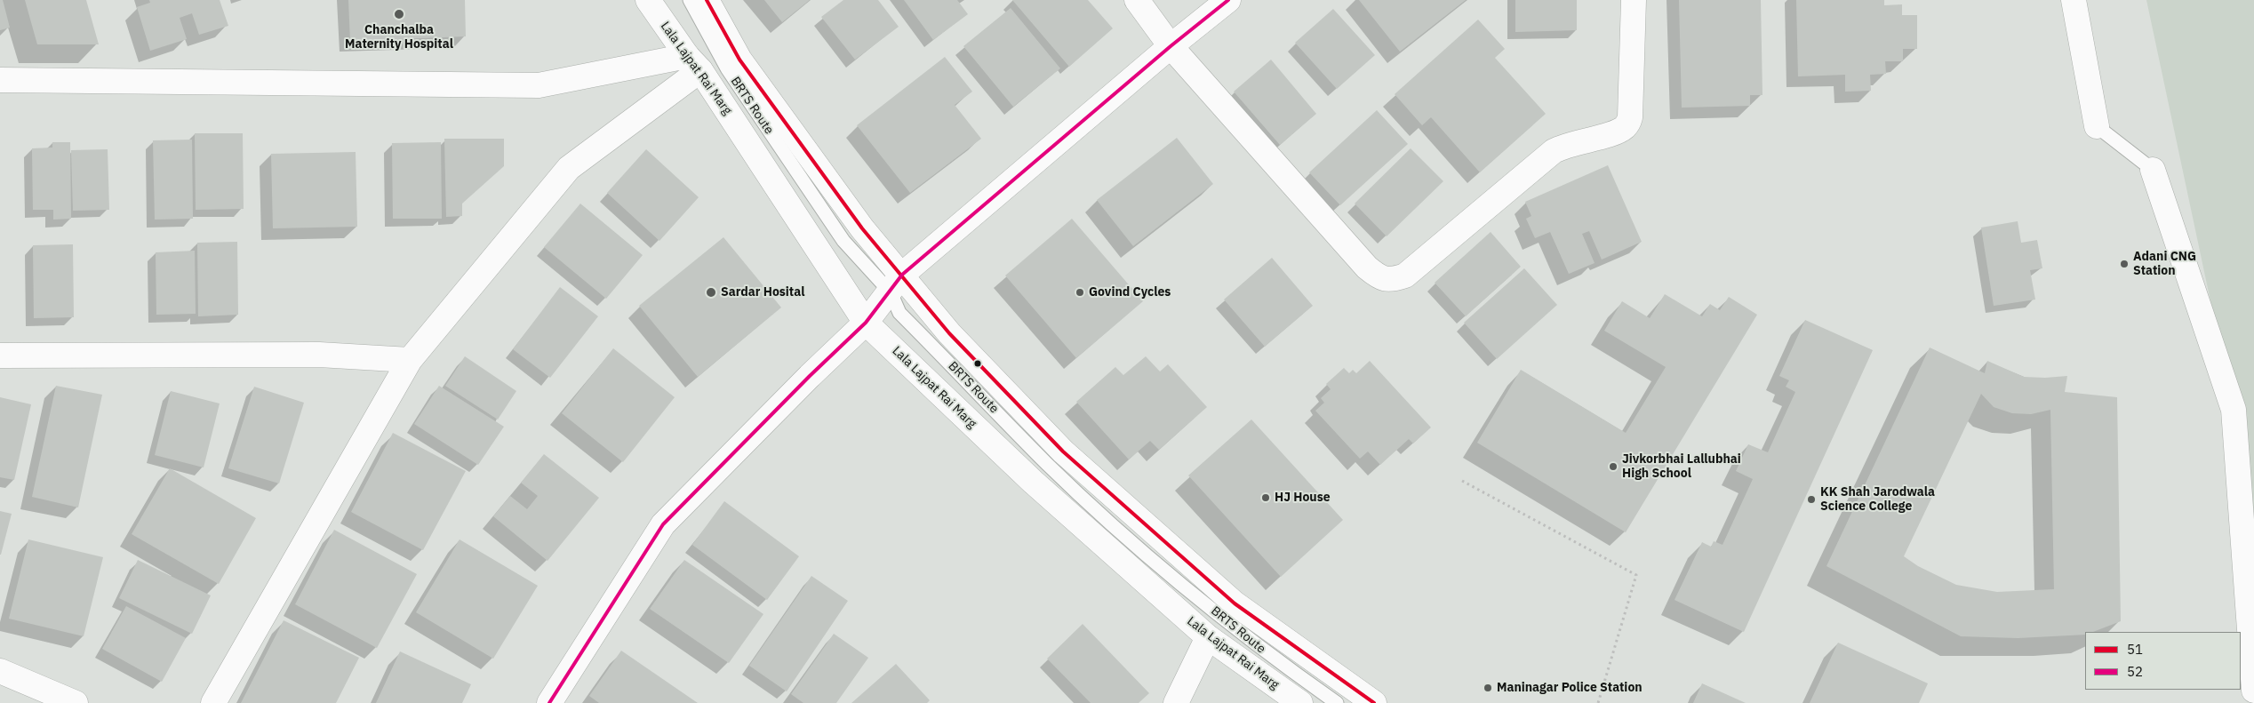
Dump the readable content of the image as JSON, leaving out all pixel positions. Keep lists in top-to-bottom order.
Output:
{
  "streets": {
    "street": ["Lala Lajpat Rai Marg"],
    "lane": ["BRTS Route"]
  },
  "places": [
    "Chanchalba Maternity Hospital",
    "Adani CNG Station",
    "Sardar Hosital",
    "Govind Cycles",
    "Jivkorbhai Lallubhai High School",
    "HJ House",
    "KK Shah Jarodwala Science College",
    "Maninagar Police Station"
  ],
  "lines": ["transit line 51", "transit line 52"],
  "legend": ["51", "52"]
}
